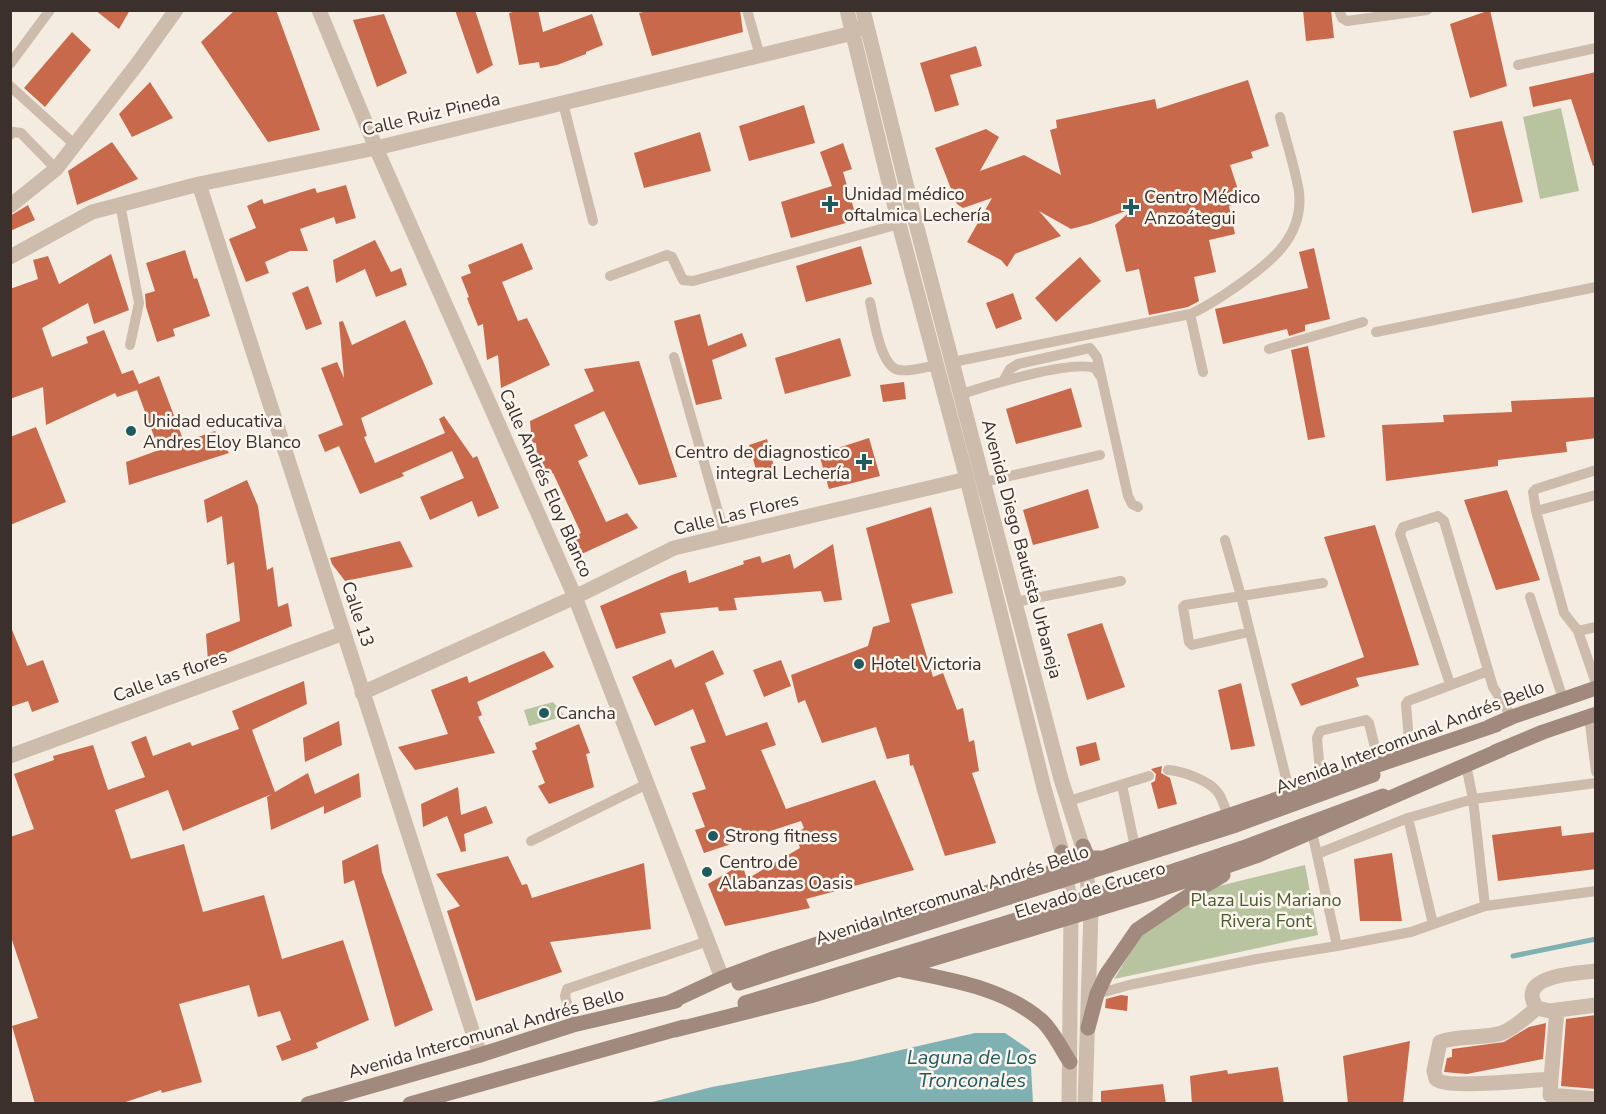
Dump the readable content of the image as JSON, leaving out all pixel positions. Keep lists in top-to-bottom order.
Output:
{
  "streets": {
    "main road": ["Avenida Intercomunal Andrés Bello", "Elevado de Crucero"],
    "street": [
      "Calle Ruiz Pineda",
      "Calle Andrés Eloy Blanco",
      "Calle Las Flores",
      "Avenida Diego Bautista Urbaneja",
      "Calle 13",
      "Calle las flores"
    ]
  },
  "crossings": [
    ["Calle Ruiz Pineda", "Calle Andrés Eloy Blanco"],
    ["Calle Ruiz Pineda", "Avenida Diego Bautista Urbaneja"],
    ["Calle Ruiz Pineda", "Calle 13"],
    ["Calle Andrés Eloy Blanco", "Calle Las Flores"],
    ["Calle Andrés Eloy Blanco", "Elevado de Crucero"],
    ["Calle Las Flores", "Avenida Diego Bautista Urbaneja"],
    ["Calle Las Flores", "Calle 13"],
    ["Avenida Diego Bautista Urbaneja", "Elevado de Crucero"],
    ["Calle 13", "Calle las flores"],
    ["Calle 13", "Avenida Intercomunal Andrés Bello"],
    ["Avenida Intercomunal Andrés Bello", "Elevado de Crucero"]
  ],
  "water": ["Laguna de Los Tronconales"],
  "parks": ["Plaza Luis Mariano Rivera Font"],
  "places": {
    "health": ["Unidad médico oftalmica Lechería", "Centro Médico Anzoátegui", "Centro de diagnostico integral Lechería"],
    "other": [
      "Unidad educativa Andres Eloy Blanco",
      "Hotel Victoria",
      "Cancha",
      "Strong fitness",
      "Centro de Alabanzas Oasis"
    ]
  }
}
